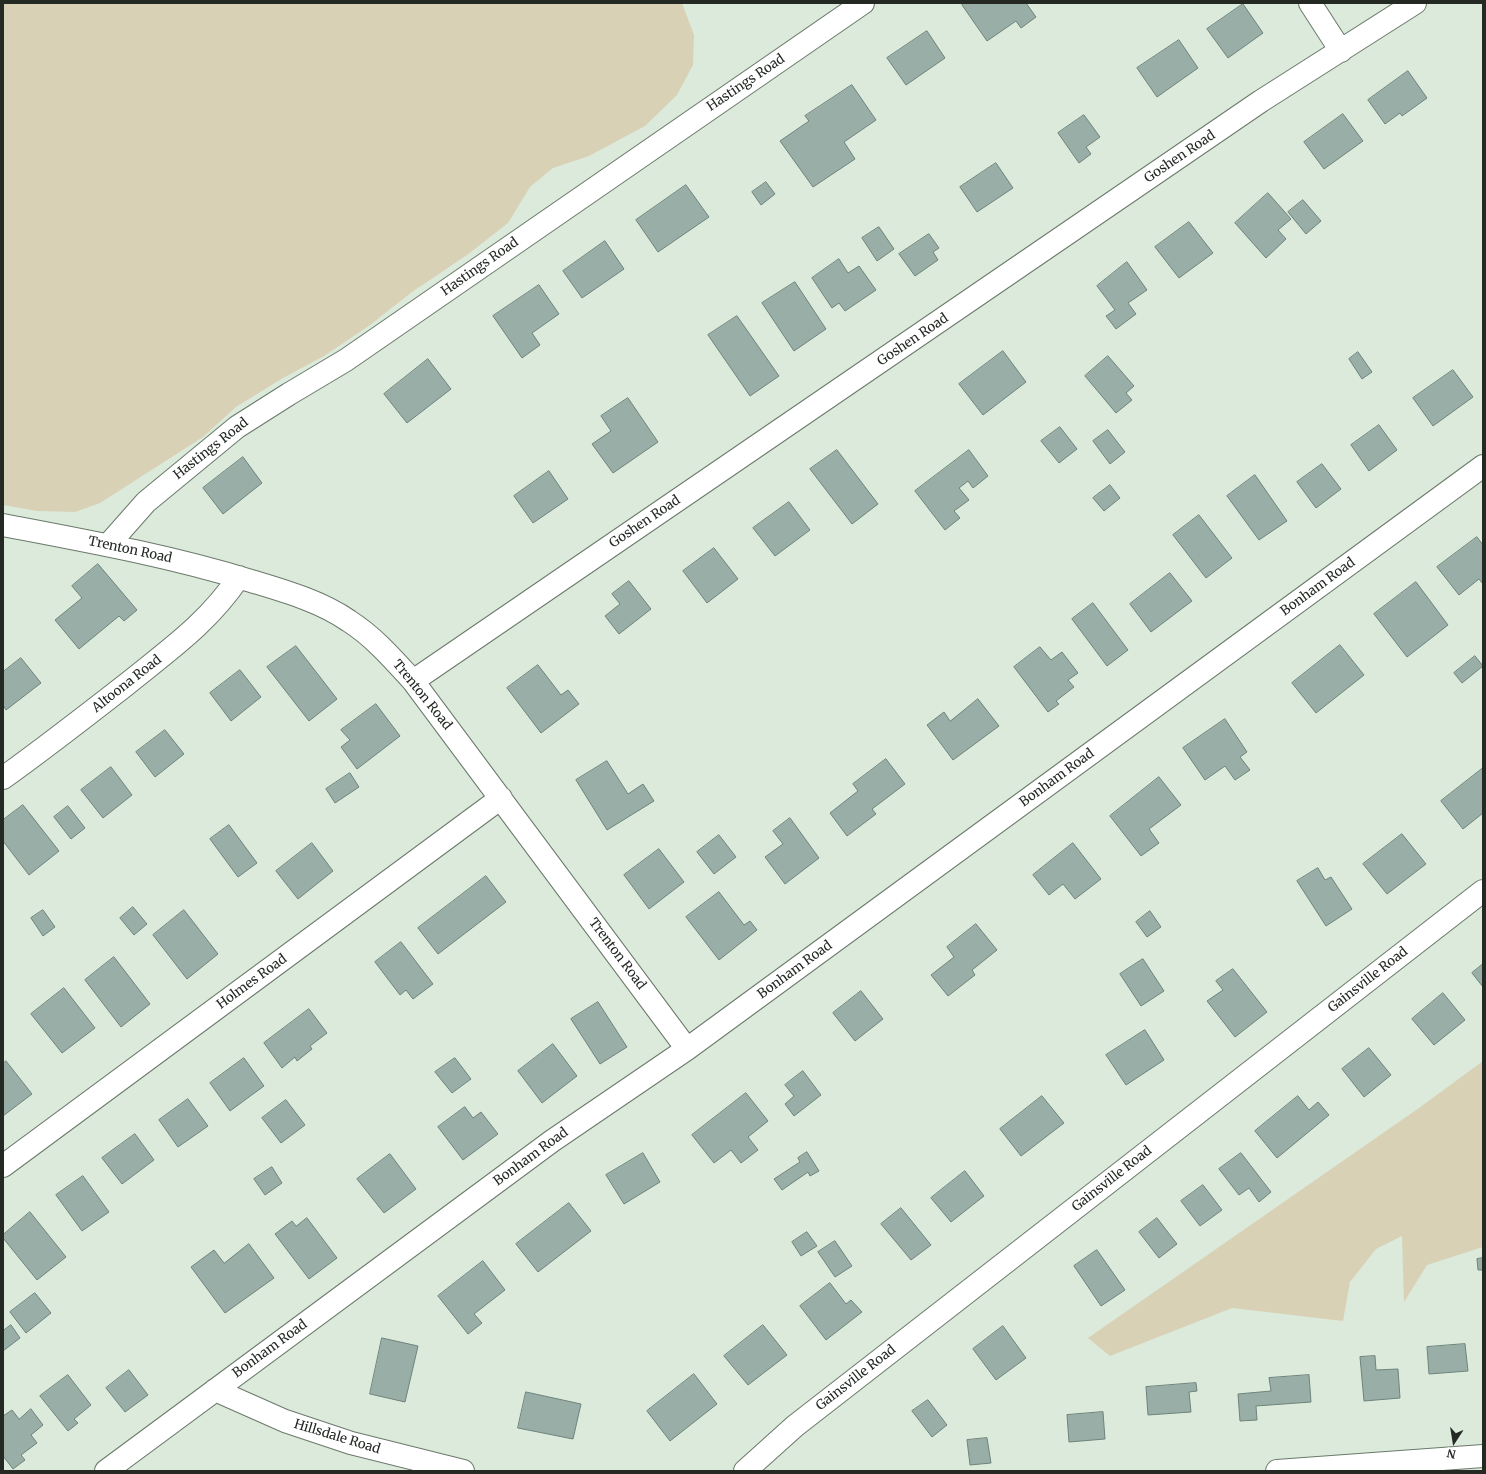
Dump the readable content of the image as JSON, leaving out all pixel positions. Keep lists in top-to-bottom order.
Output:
{
  "streets": {
    "street": [
      "Hastings Road",
      "Goshen Road",
      "Trenton Road",
      "Bonham Road",
      "Altoona Road",
      "Gainsville Road",
      "Holmes Road",
      "Hillsdale Road"
    ]
  },
  "crossings": [
    ["Hastings Road", "Trenton Road"],
    ["Goshen Road", "Trenton Road"],
    ["Trenton Road", "Bonham Road"],
    ["Trenton Road", "Altoona Road"],
    ["Trenton Road", "Holmes Road"],
    ["Bonham Road", "Hillsdale Road"]
  ],
  "north": "bottom"
}
